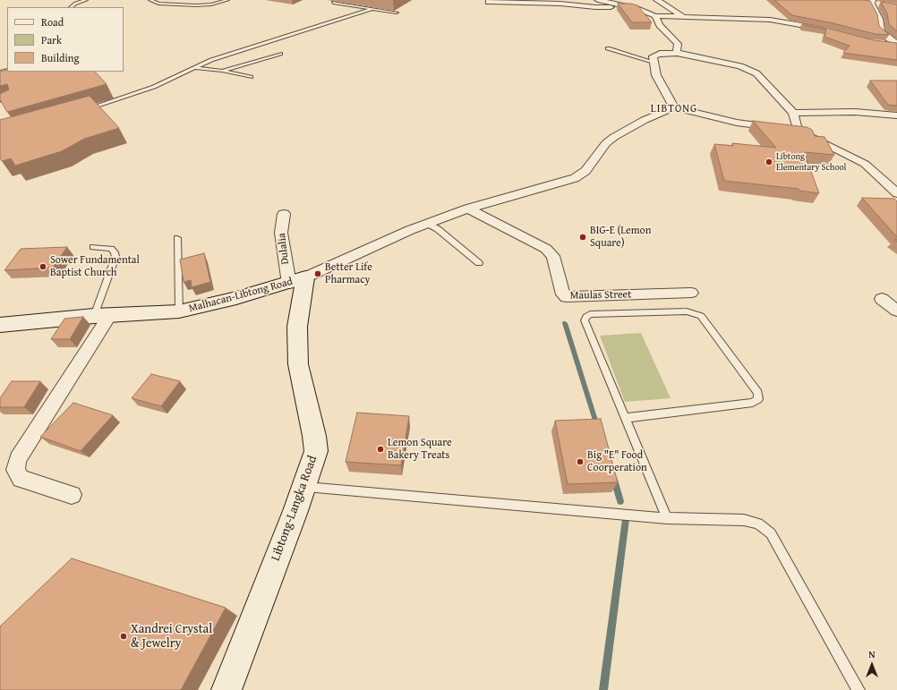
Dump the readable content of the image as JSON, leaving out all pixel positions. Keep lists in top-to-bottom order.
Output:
{
  "streets": {
    "main road": ["Malhacan-Libtong Road", "Libtong-Langka Road"],
    "street": ["Dulalia", "Maulas Street"]
  },
  "crossings": [
    ["Dulalia", "Malhacan-Libtong Road"],
    ["Dulalia", "Libtong-Langka Road"],
    ["Malhacan-Libtong Road", "Maulas Street"],
    ["Malhacan-Libtong Road", "Libtong-Langka Road"]
  ],
  "districts": ["LIBTONG"],
  "places": [
    "Libtong Elementary School",
    "BIG-E (Lemon Square)",
    "Sower Fundamental Baptist Church",
    "Better Life Pharmacy",
    "Lemon Square Bakery Treats",
    "Big \"E\" Food Coorperation",
    "Xandrei Crystal & Jewelry"
  ],
  "legend": ["Road", "Park", "Building"],
  "north": "top"
}
